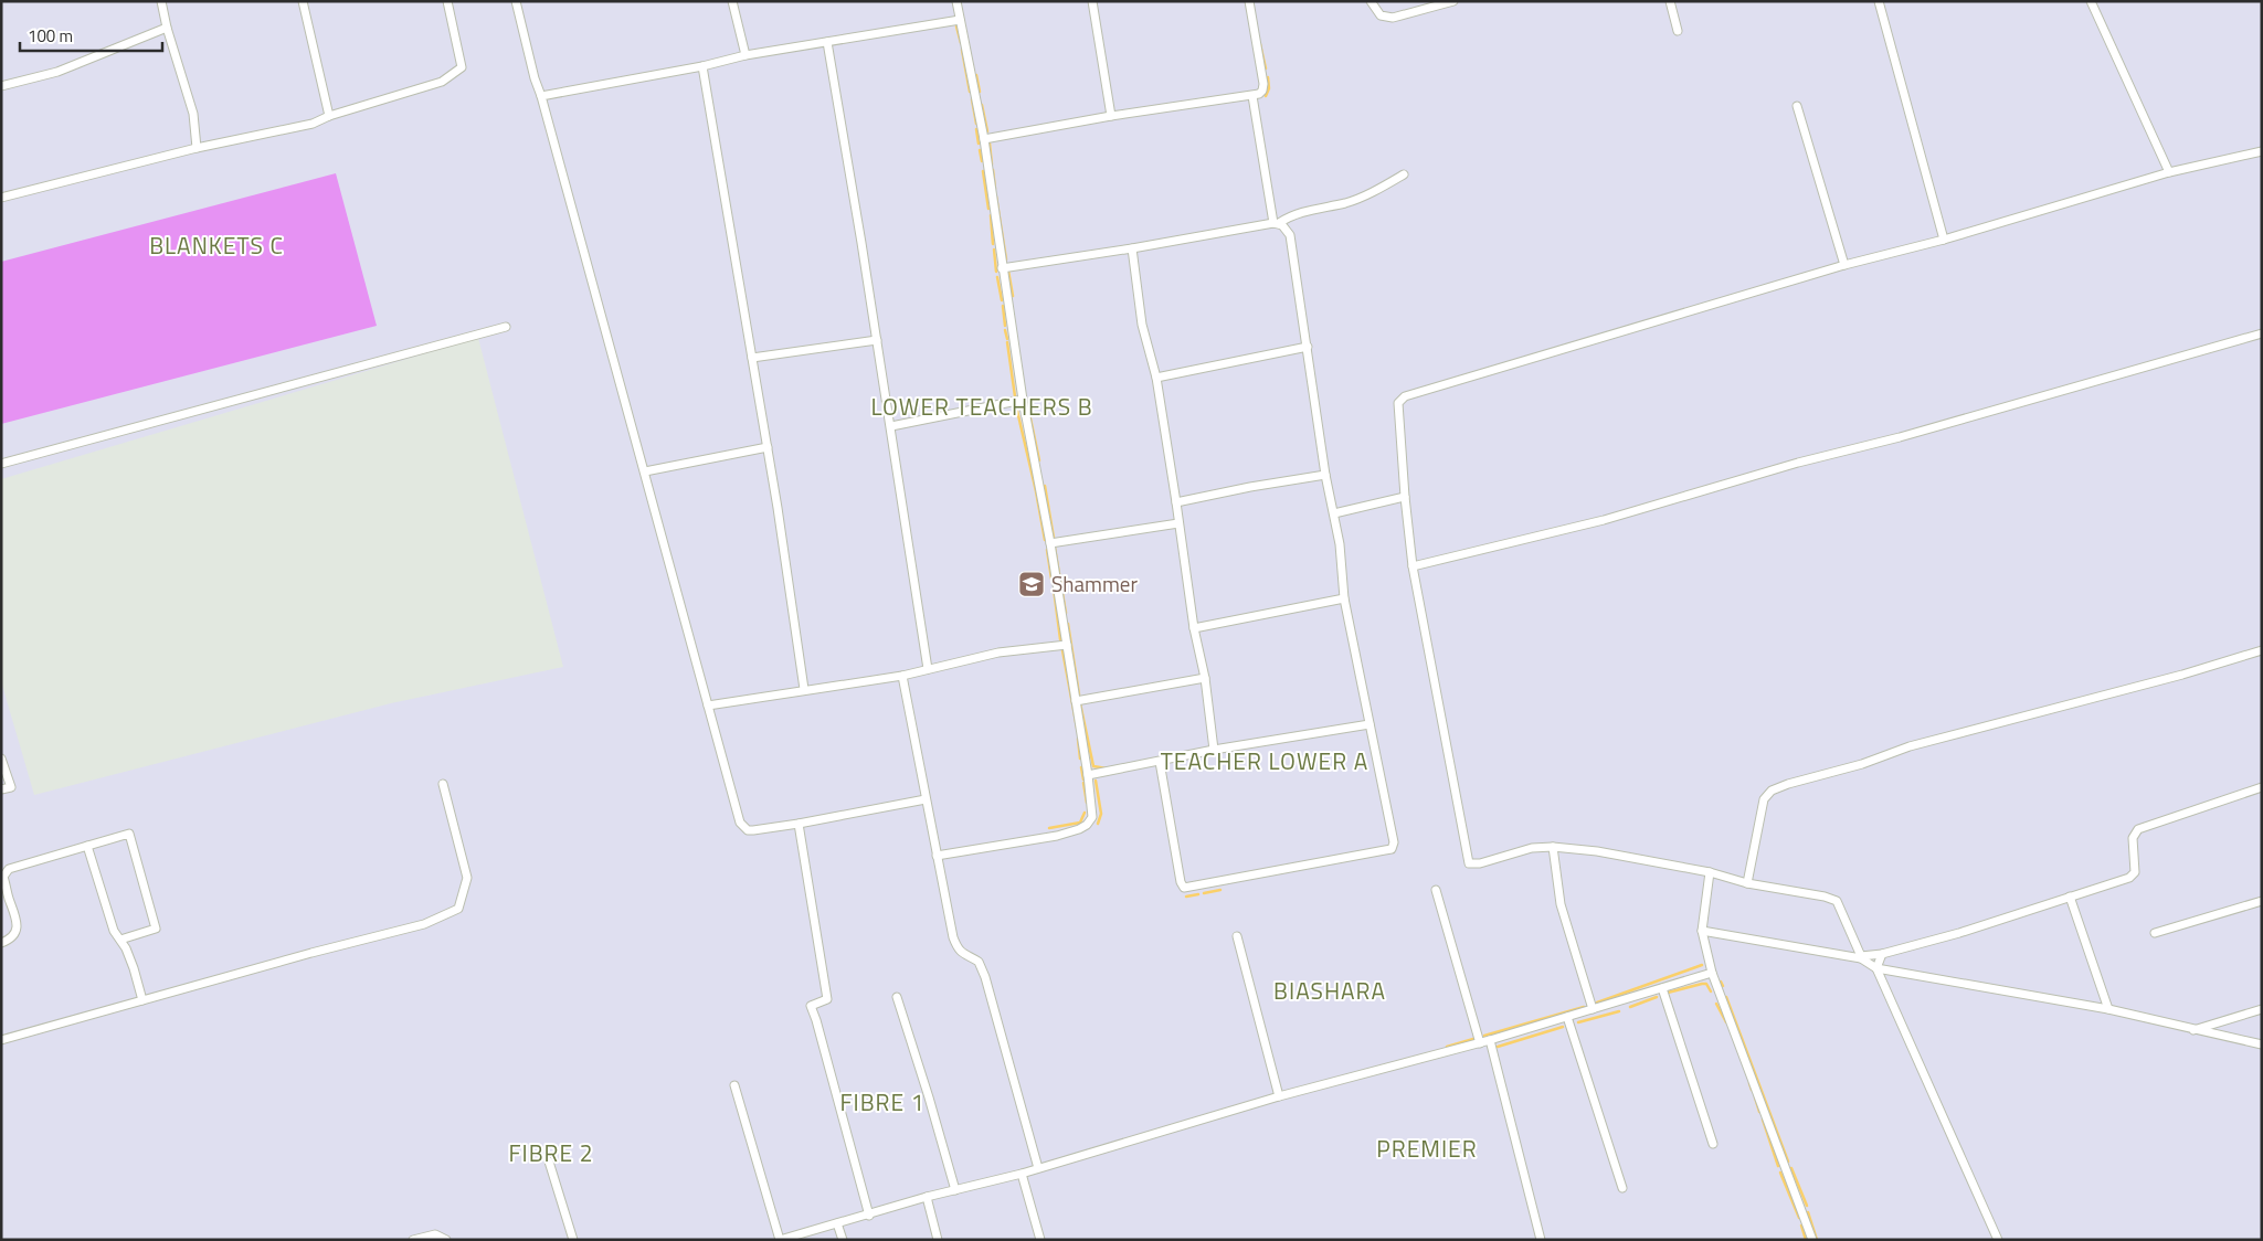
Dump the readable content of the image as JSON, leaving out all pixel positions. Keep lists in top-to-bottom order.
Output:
{
  "districts": [
    "BLANKETS C",
    "LOWER TEACHERS B",
    "TEACHER LOWER A",
    "BIASHARA",
    "FIBRE 1",
    "PREMIER",
    "FIBRE 2"
  ],
  "places": {
    "school or university": ["Shammer"]
  },
  "scale_bar": "100 m"
}
